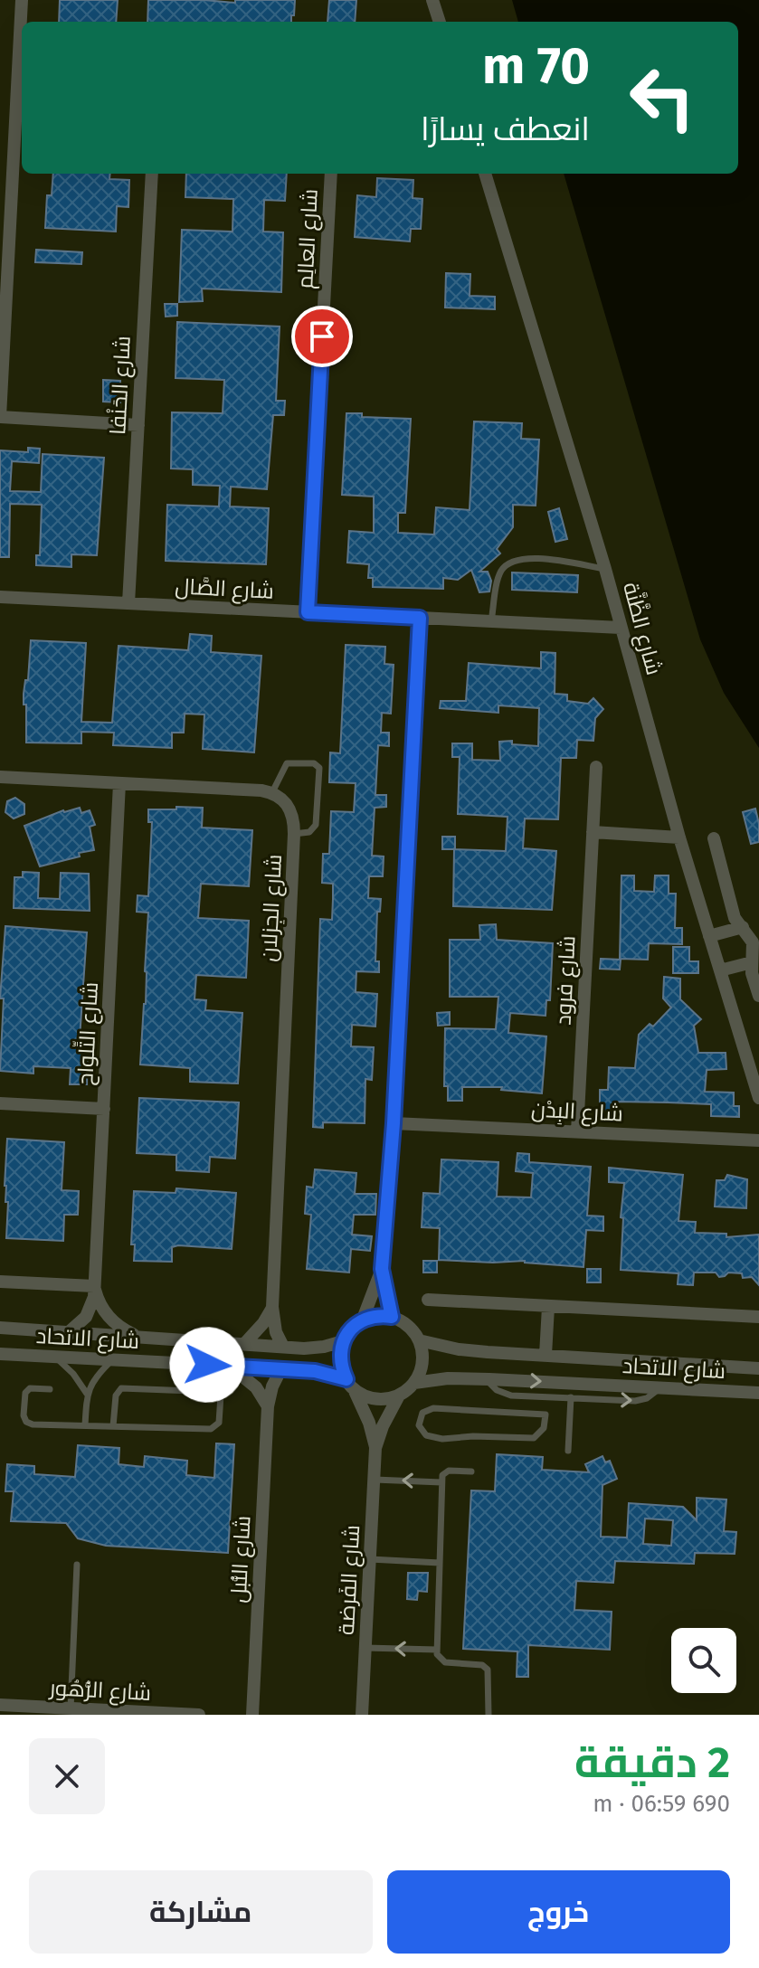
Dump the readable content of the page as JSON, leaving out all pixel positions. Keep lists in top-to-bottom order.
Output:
{
  "streets": {
    "street": [
      "شارع العالِم",
      "شارع الحَنْفا",
      "شارع الصَّال",
      "شارع الظَّنَّة",
      "شارع الجِزلان",
      "شارع فرود",
      "شارع التِّلواح",
      "شارع البِدْن",
      "شارع الاتحاد",
      "شارع النُّبل",
      "شارع الفَرضة",
      "شارع الزُّهُور"
    ]
  },
  "crossings": [
    ["شارع العالِم", "شارع الصَّال"],
    ["شارع الحَنْفا", "شارع الصَّال"],
    ["شارع الصَّال", "شارع الظَّنَّة"],
    ["شارع الجِزلان", "شارع الاتحاد"],
    ["شارع فرود", "شارع البِدْن"],
    ["شارع التِّلواح", "شارع الاتحاد"],
    ["شارع الاتحاد", "شارع النُّبل"],
    ["شارع الاتحاد", "شارع الفَرضة"]
  ],
  "page": {
    "turn": ["70 m", "انعطف يسارًا"],
    "heading": ["2 دقيقة", "690 m · 06:59"],
    "buttons": ["خروج", "مشاركة"]
  }
}
